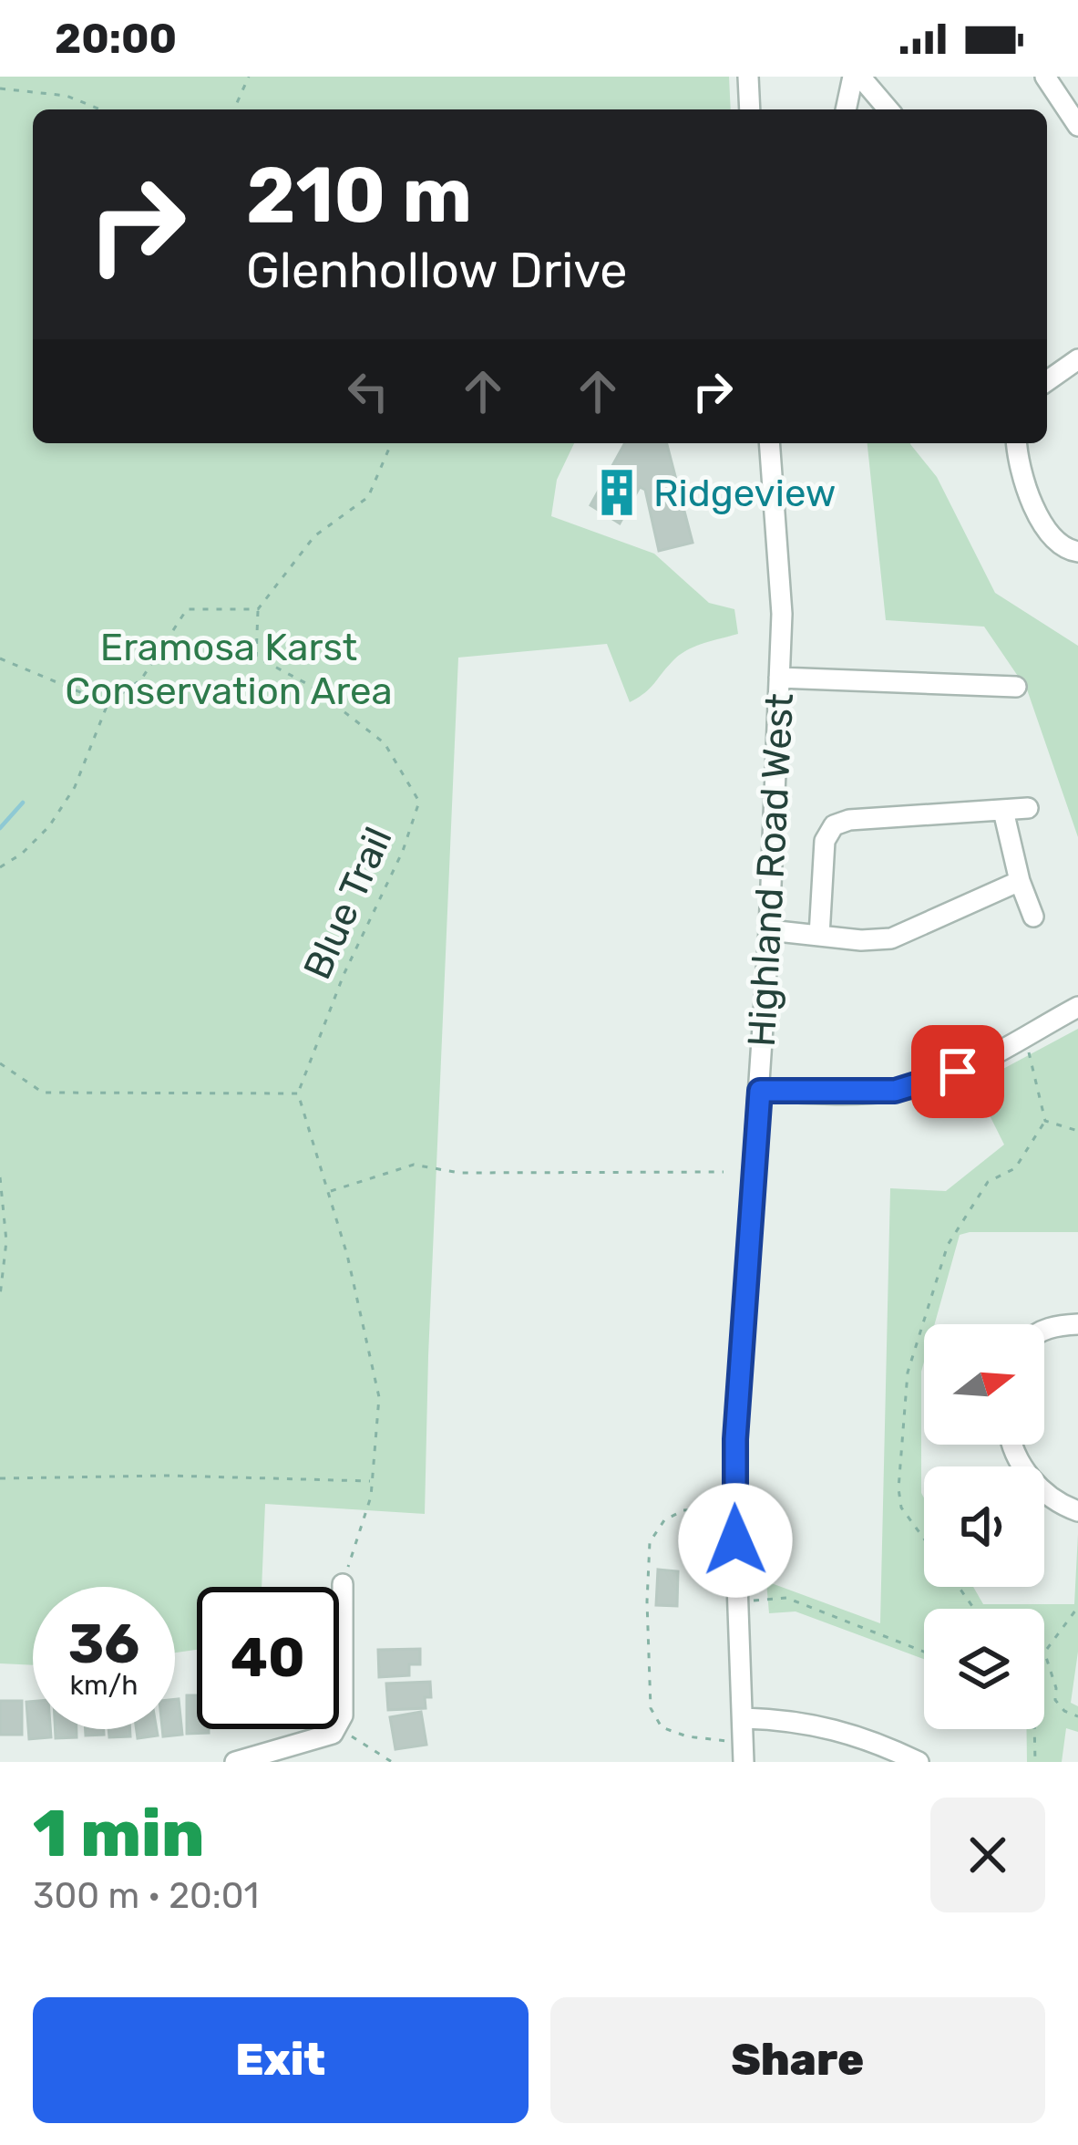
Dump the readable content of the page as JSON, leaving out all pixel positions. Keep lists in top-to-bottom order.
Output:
{
  "streets": {
    "street": ["Highland Road West"],
    "path": ["Blue Trail"]
  },
  "parks": ["Eramosa Karst Conservation Area"],
  "places": {
    "building": ["Ridgeview"]
  },
  "north": "right",
  "page": {
    "status": "20:00",
    "turn": ["210 m", "Glenhollow Drive"],
    "speed": "36 km/h",
    "limit": "40",
    "heading": ["1 min", "300 m · 20:01"],
    "buttons": ["Exit", "Share"]
  }
}
